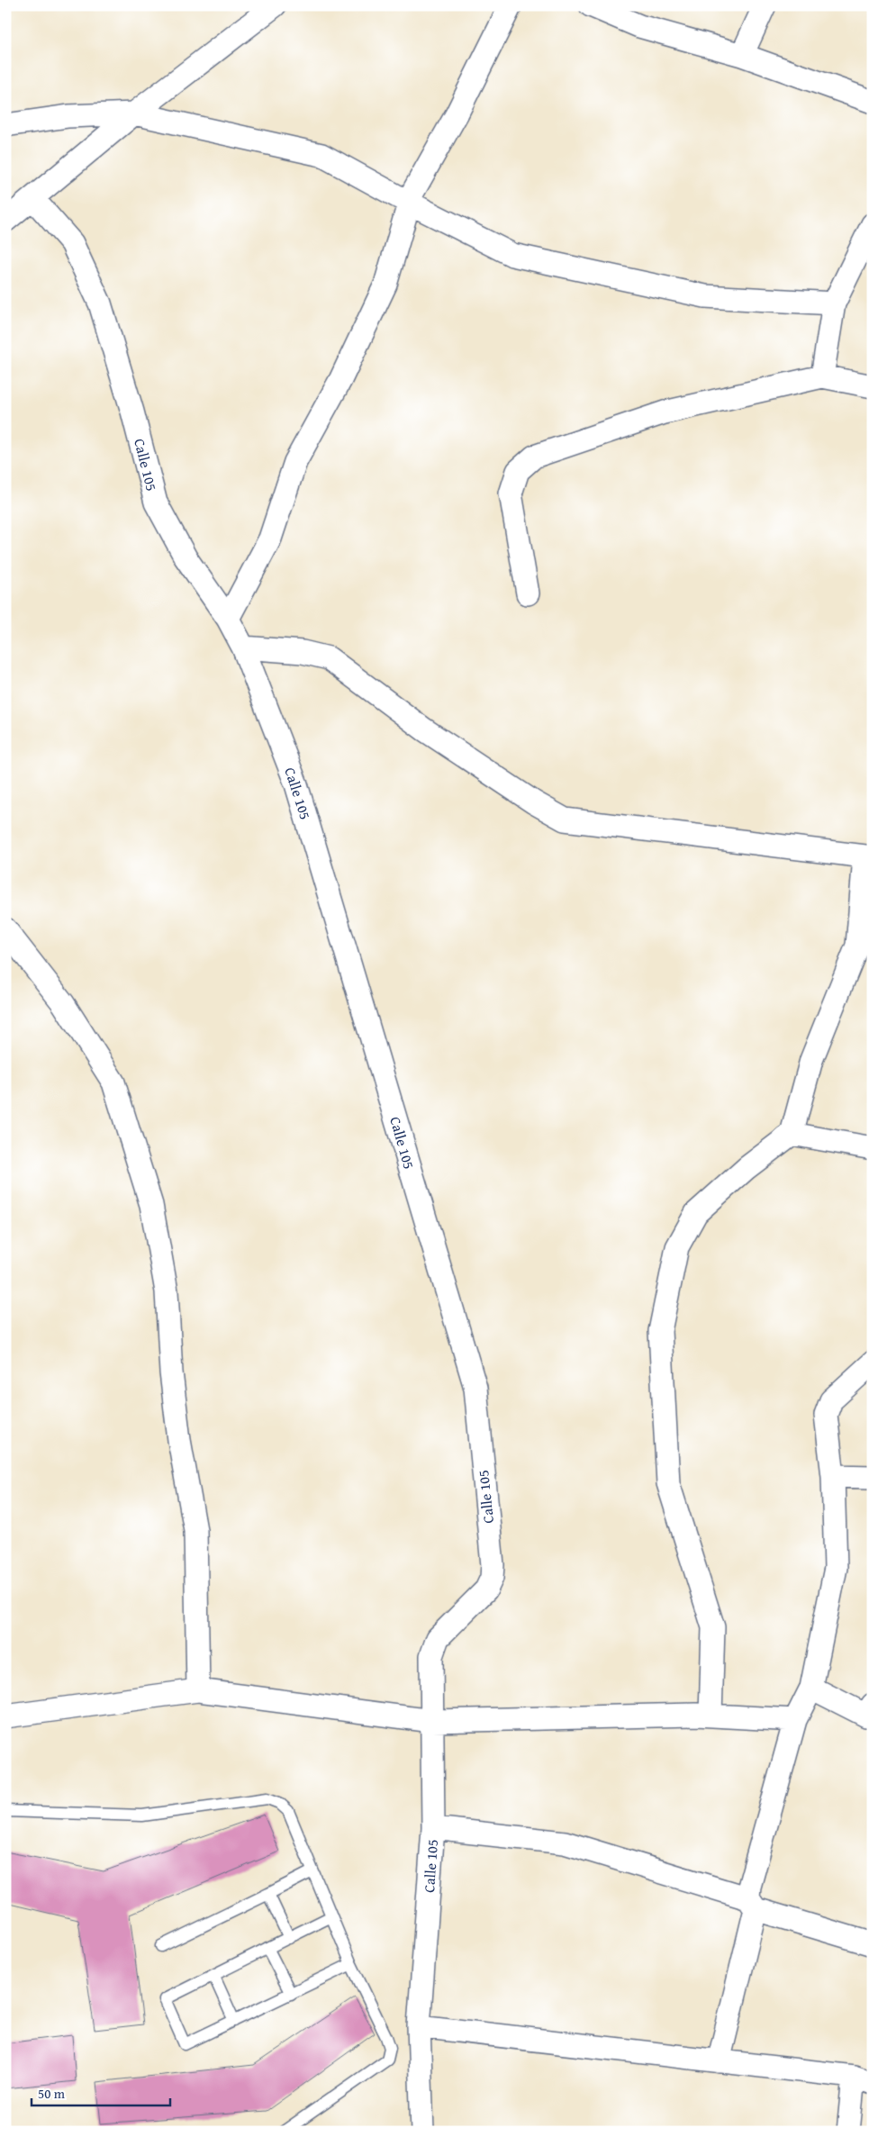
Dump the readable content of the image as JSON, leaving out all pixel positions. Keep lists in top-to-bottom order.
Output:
{
  "streets": {
    "street": ["Calle 105"]
  },
  "scale_bar": "50 m"
}
